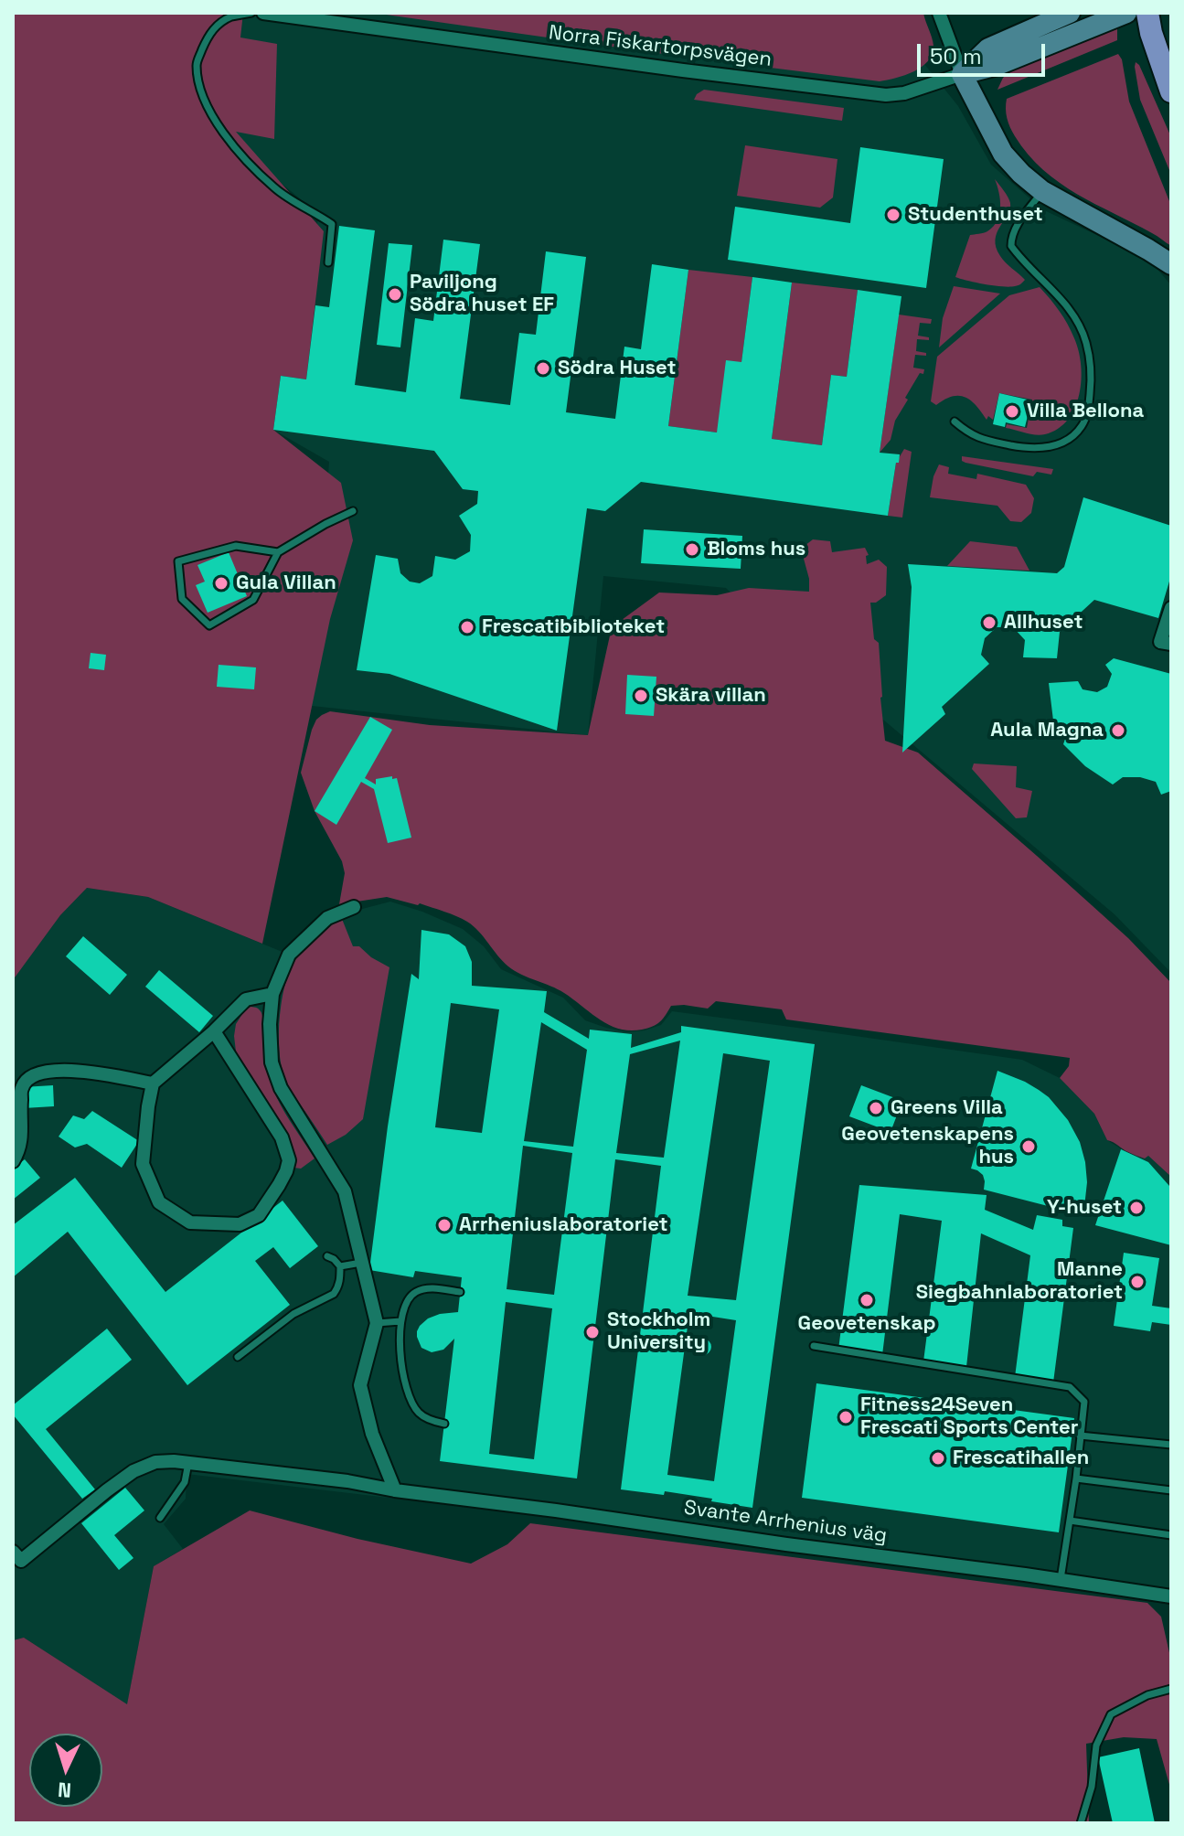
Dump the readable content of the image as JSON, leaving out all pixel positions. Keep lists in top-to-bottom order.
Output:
{
  "streets": {
    "street": ["Norra Fiskartorpsvägen", "Svante Arrhenius väg"]
  },
  "places": [
    "Studenthuset",
    "Paviljong Södra huset EF",
    "Södra Huset",
    "Villa Bellona",
    "Bloms hus",
    "Gula Villan",
    "Allhuset",
    "Frescatibiblioteket",
    "Skära villan",
    "Aula Magna",
    "Greens Villa",
    "Geovetenskapens hus",
    "Y-huset",
    "Arrheniuslaboratoriet",
    "Manne Siegbahnlaboratoriet",
    "Geovetenskap",
    "Stockholm University",
    "Fitness24Seven Frescati Sports Center",
    "Frescatihallen"
  ],
  "scale_bar": "50 m",
  "north": "bottom"
}
